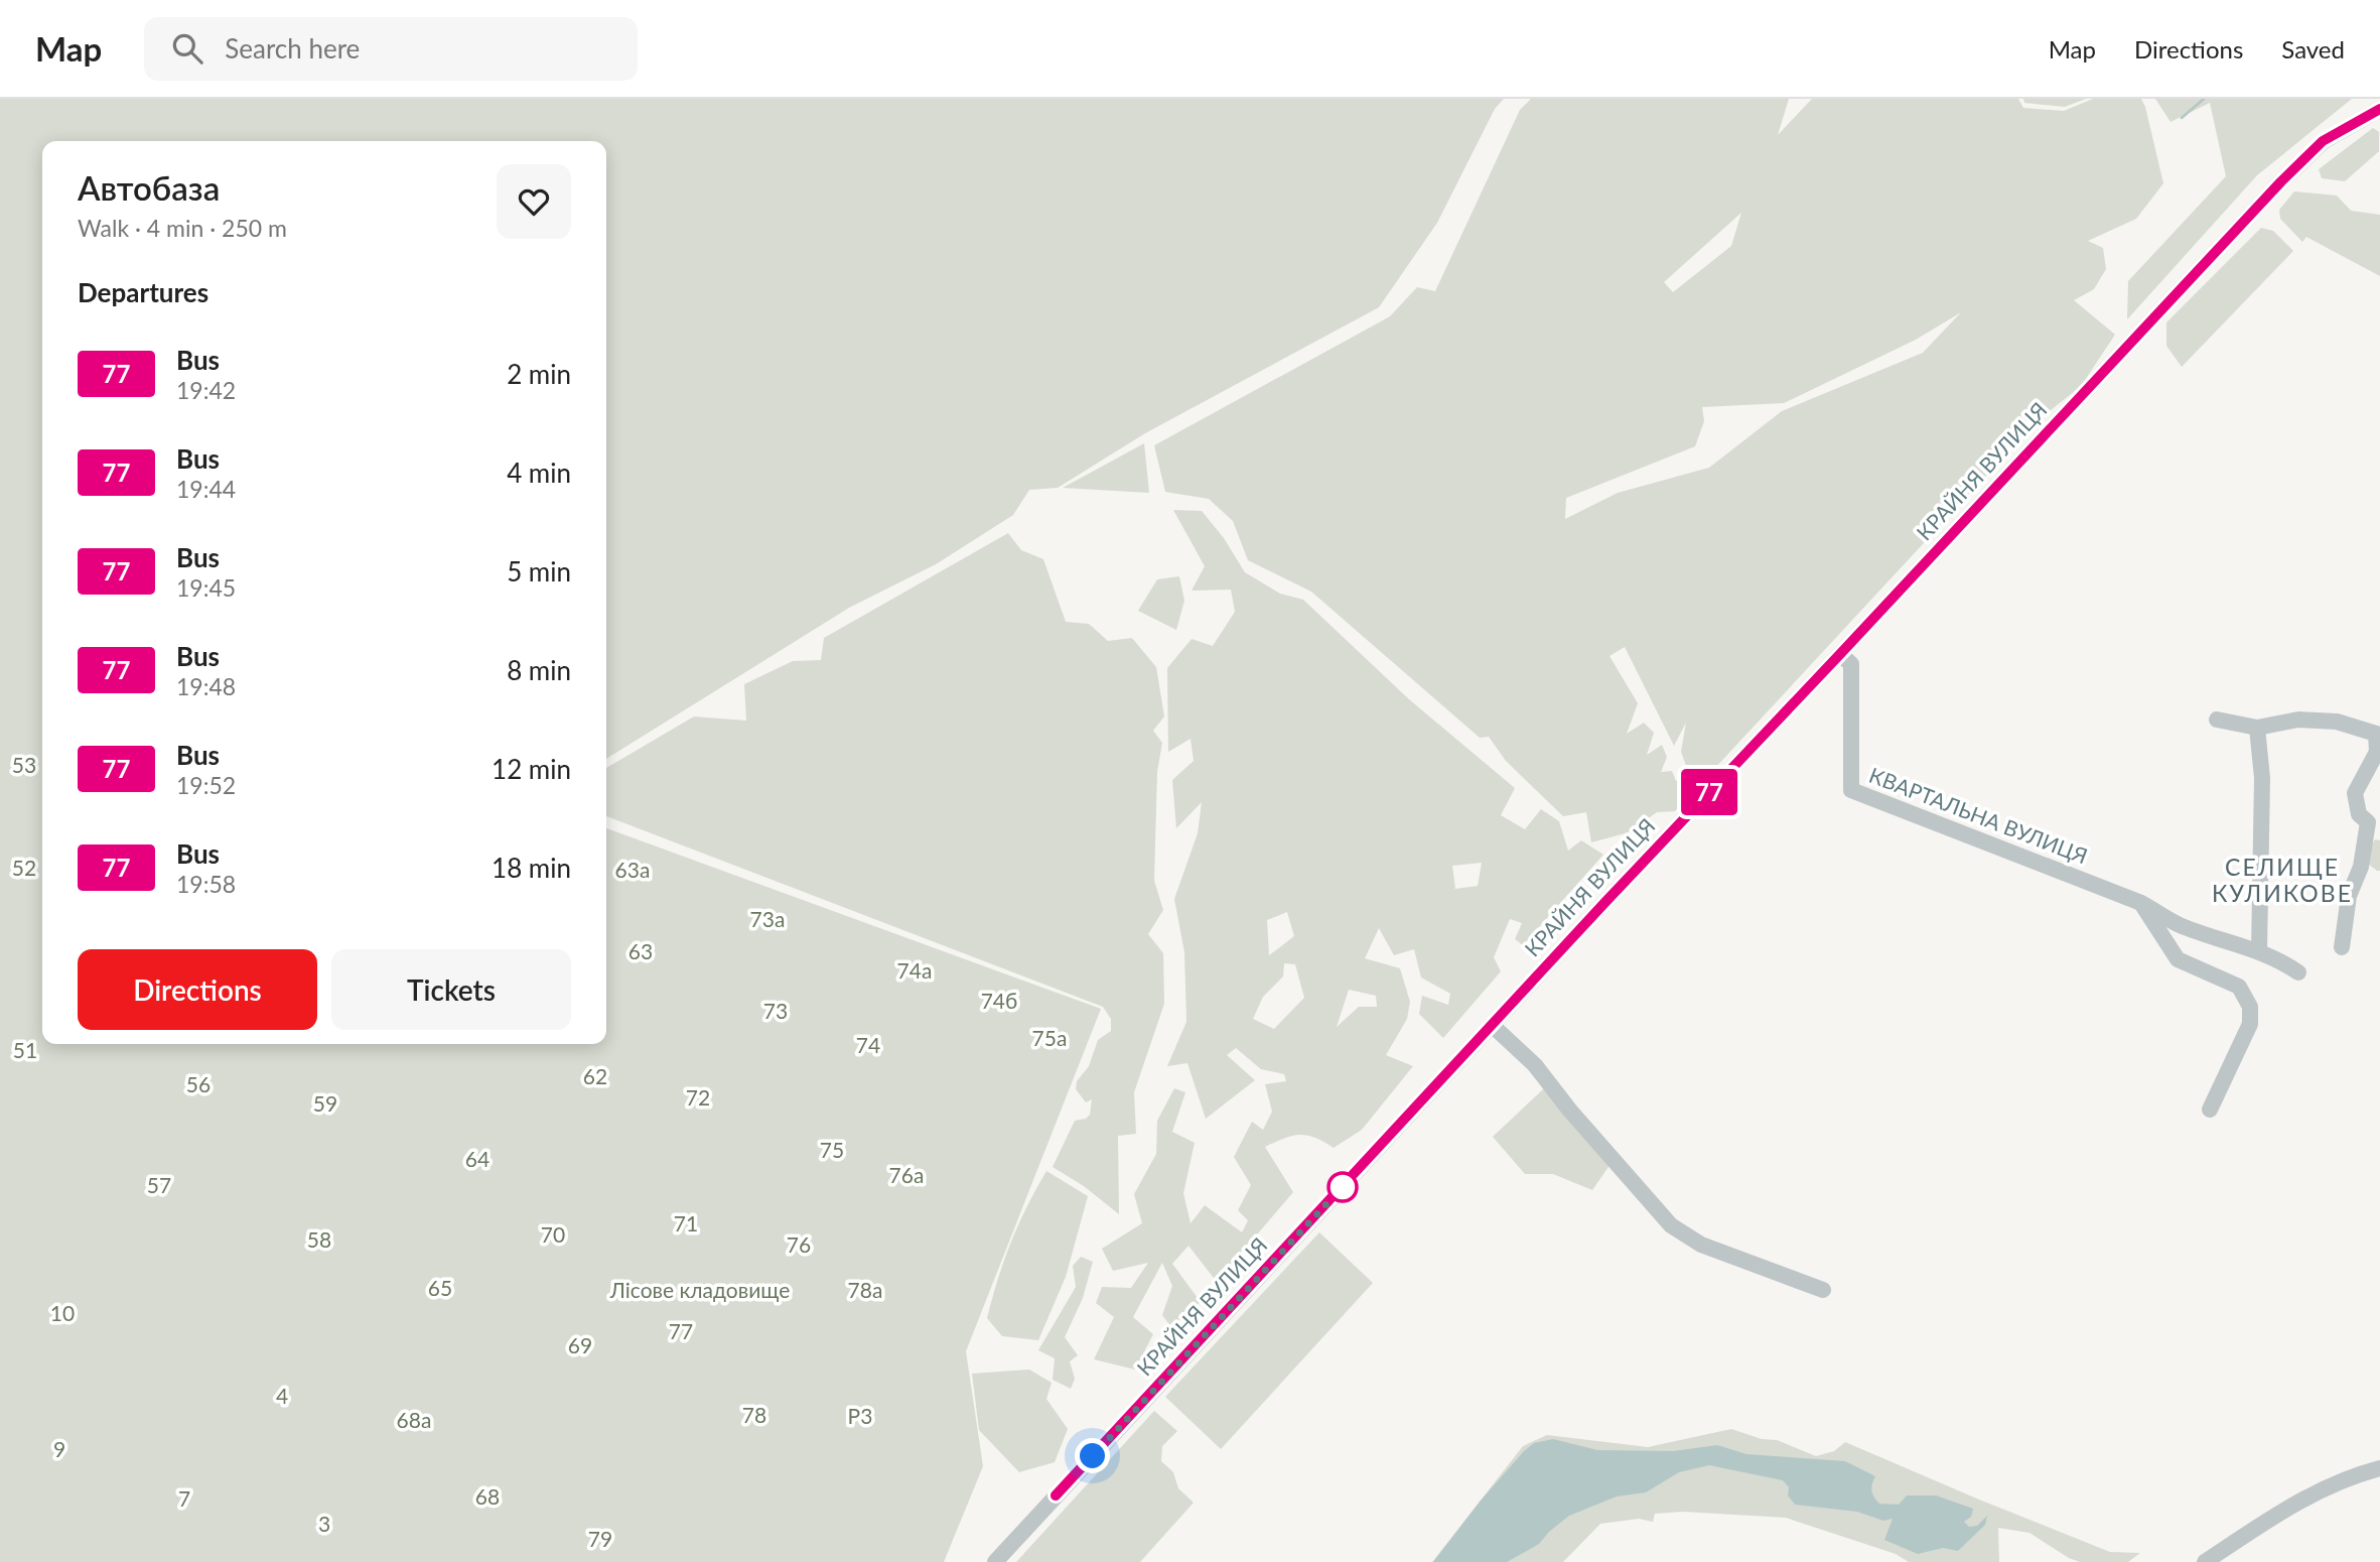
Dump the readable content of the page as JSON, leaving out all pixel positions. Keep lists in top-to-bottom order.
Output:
{
  "streets": {
    "street": ["КРАЙНЯ ВУЛИЦЯ", "КВАРТАЛЬНА ВУЛИЦЯ"]
  },
  "crossings": [
    ["КРАЙНЯ ВУЛИЦЯ", "КВАРТАЛЬНА ВУЛИЦЯ"]
  ],
  "districts": ["СЕЛИЩЕ КУЛИКОВЕ"],
  "parks": [
    "53",
    "52",
    "63а",
    "73а",
    "63",
    "74а",
    "74б",
    "73",
    "75а",
    "74",
    "51",
    "62",
    "56",
    "72",
    "59",
    "75",
    "64",
    "76а",
    "57",
    "71",
    "70",
    "58",
    "76",
    "65",
    "Лісове кладовище",
    "78а",
    "10",
    "77",
    "69",
    "4",
    "78",
    "Р3",
    "68а",
    "9",
    "68",
    "7",
    "3",
    "79"
  ],
  "lines": ["bus line 77"],
  "page": {
    "header": "Map",
    "search": "Search here",
    "nav": ["Map", "Directions", "Saved"],
    "on_map": "77",
    "heading": [
      ["Автобаза", "Walk · 4 min · 250 m"],
      "Departures"
    ],
    "list": [
      {
        "mark": "77",
        "name": "Bus",
        "note": "19:42",
        "value": "2 min"
      },
      {
        "mark": "77",
        "name": "Bus",
        "note": "19:44",
        "value": "4 min"
      },
      {
        "mark": "77",
        "name": "Bus",
        "note": "19:45",
        "value": "5 min"
      },
      {
        "mark": "77",
        "name": "Bus",
        "note": "19:48",
        "value": "8 min"
      },
      {
        "mark": "77",
        "name": "Bus",
        "note": "19:52",
        "value": "12 min"
      },
      {
        "mark": "77",
        "name": "Bus",
        "note": "19:58",
        "value": "18 min"
      }
    ],
    "buttons": ["Directions", "Tickets"]
  }
}
